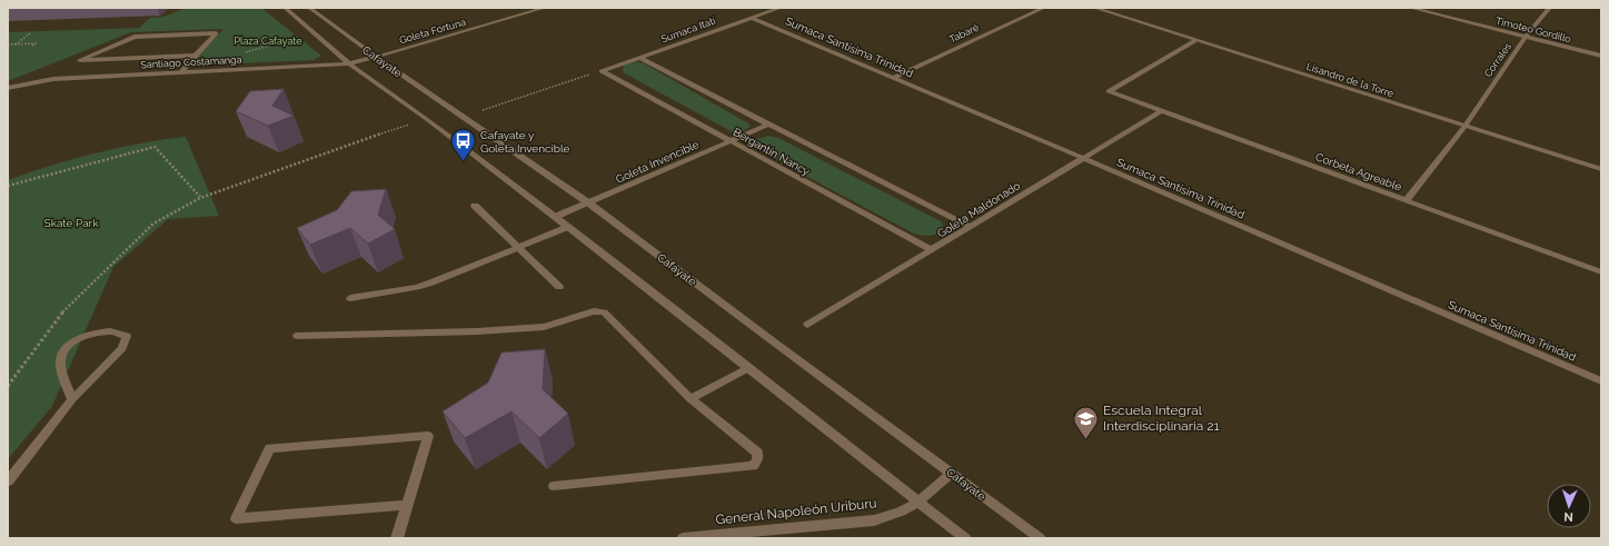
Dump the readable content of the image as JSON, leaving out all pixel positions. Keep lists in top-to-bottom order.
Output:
{
  "streets": {
    "street": [
      "Sumaca Itatí",
      "Timoteo Gordillo",
      "Goleta Fortuna",
      "Tabaré",
      "Sumaca Santísima Trinidad",
      "Corrales",
      "Cafayate",
      "Santiago Costamanga",
      "Lisandro de la Torre",
      "Bergantín Nancy",
      "Goleta Invencible",
      "Corbeta Agreable",
      "Goleta Maldonado",
      "General Napoleón Uriburu"
    ]
  },
  "crossings": [
    ["Sumaca Itatí", "Sumaca Santísima Trinidad"],
    ["Sumaca Itatí", "Bergantín Nancy"],
    ["Timoteo Gordillo", "Corrales"],
    ["Goleta Fortuna", "Cafayate"],
    ["Goleta Fortuna", "Santiago Costamanga"],
    ["Tabaré", "Sumaca Santísima Trinidad"],
    ["Sumaca Santísima Trinidad", "Goleta Maldonado"],
    ["Corrales", "Lisandro de la Torre"],
    ["Corrales", "Corbeta Agreable"],
    ["Cafayate", "Santiago Costamanga"],
    ["Cafayate", "Goleta Invencible"],
    ["Cafayate", "General Napoleón Uriburu"],
    ["Lisandro de la Torre", "Corbeta Agreable"],
    ["Bergantín Nancy", "Goleta Invencible"],
    ["Bergantín Nancy", "Goleta Maldonado"],
    ["Corbeta Agreable", "Goleta Maldonado"]
  ],
  "parks": ["Plaza Cafayate", "Skate Park"],
  "places": {
    "bus stop": ["Cafayate y Goleta Invencible"],
    "school or university": ["Escuela Integral Interdisciplinaria 21"]
  },
  "north": "bottom"
}
